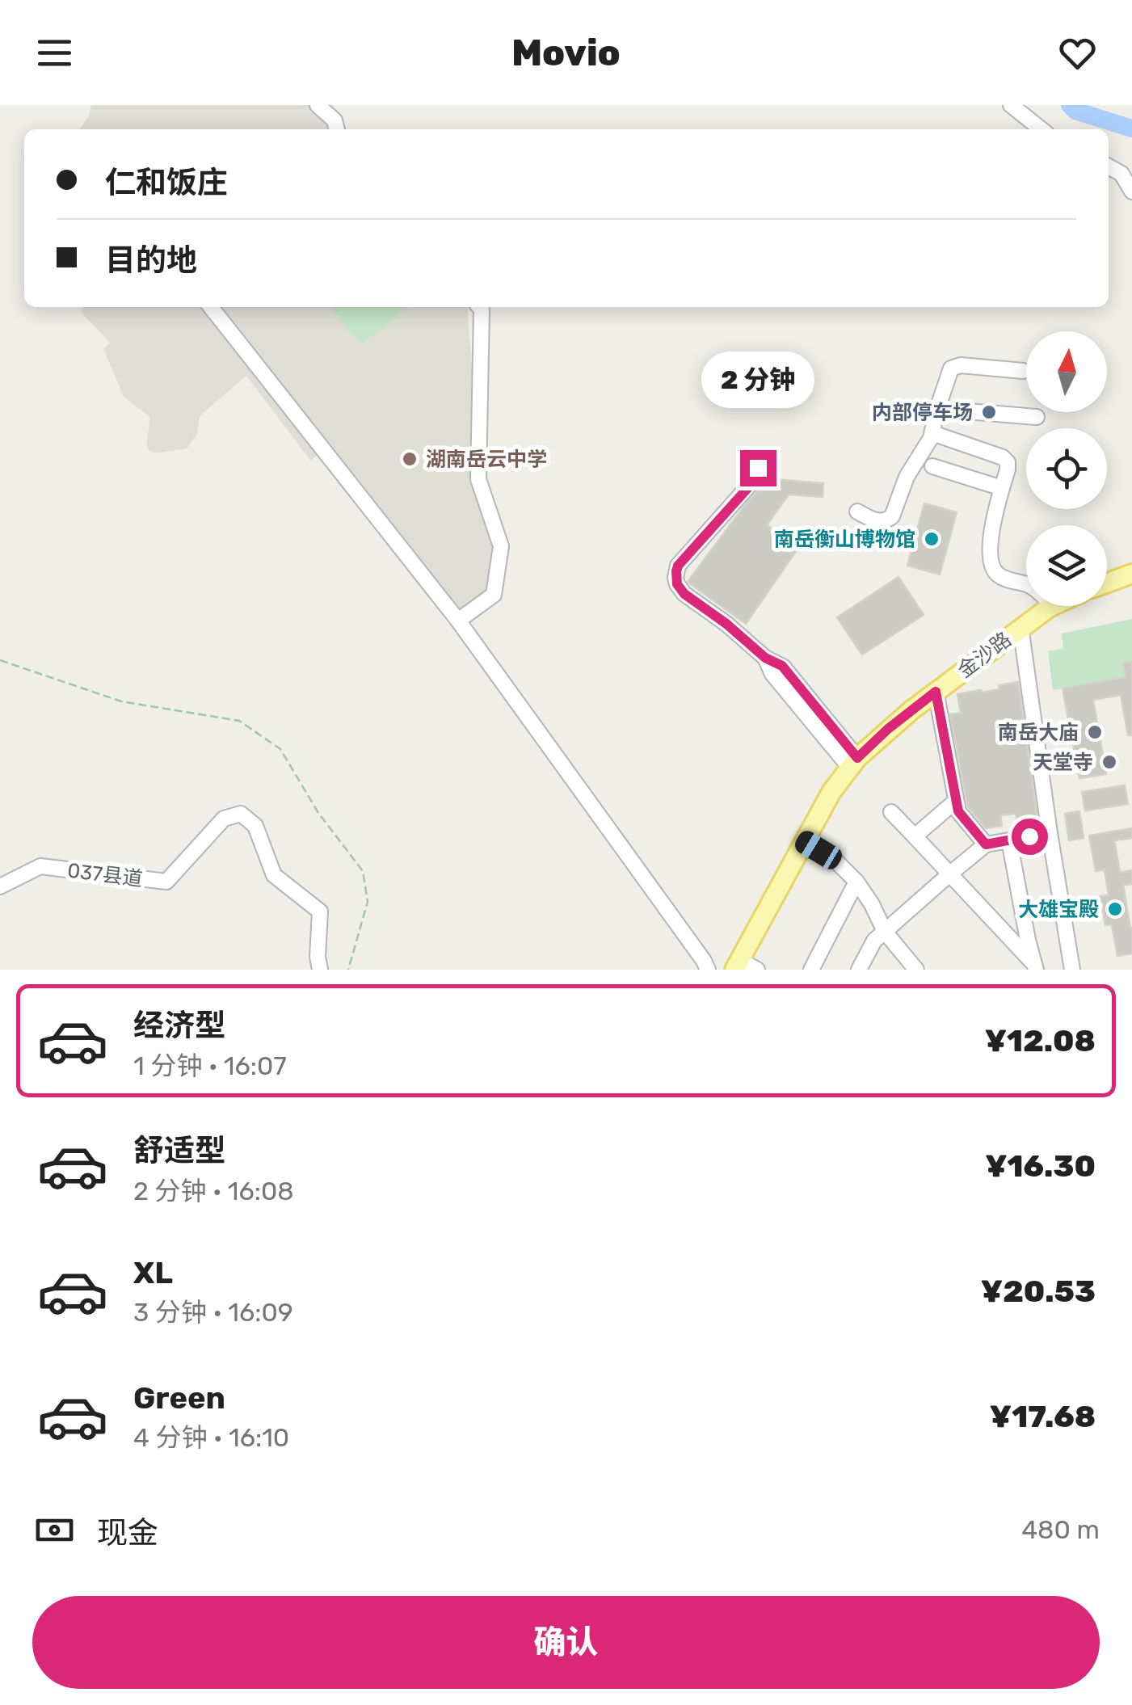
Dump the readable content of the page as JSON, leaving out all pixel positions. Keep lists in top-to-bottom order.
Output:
{
  "streets": {
    "main road": ["金沙路"],
    "street": ["037县道"]
  },
  "places": [
    "内部停车场",
    "湖南岳云中学",
    "南岳衡山博物馆",
    "南岳大庙",
    "天堂寺",
    "大雄宝殿"
  ],
  "north": "top",
  "page": {
    "header": "Movio",
    "banner": ["仁和饭庄", "目的地"],
    "bubble": "2 分钟",
    "list": [
      {
        "name": "经济型",
        "note": "1 分钟 · 16:07",
        "value": "¥12.08"
      },
      {
        "name": "舒适型",
        "note": "2 分钟 · 16:08",
        "value": "¥16.30"
      },
      {
        "name": "XL",
        "note": "3 分钟 · 16:09",
        "value": "¥20.53"
      },
      {
        "name": "Green",
        "note": "4 分钟 · 16:10",
        "value": "¥17.68"
      }
    ],
    "pay": ["现金", "480 m"],
    "buttons": "确认"
  }
}
